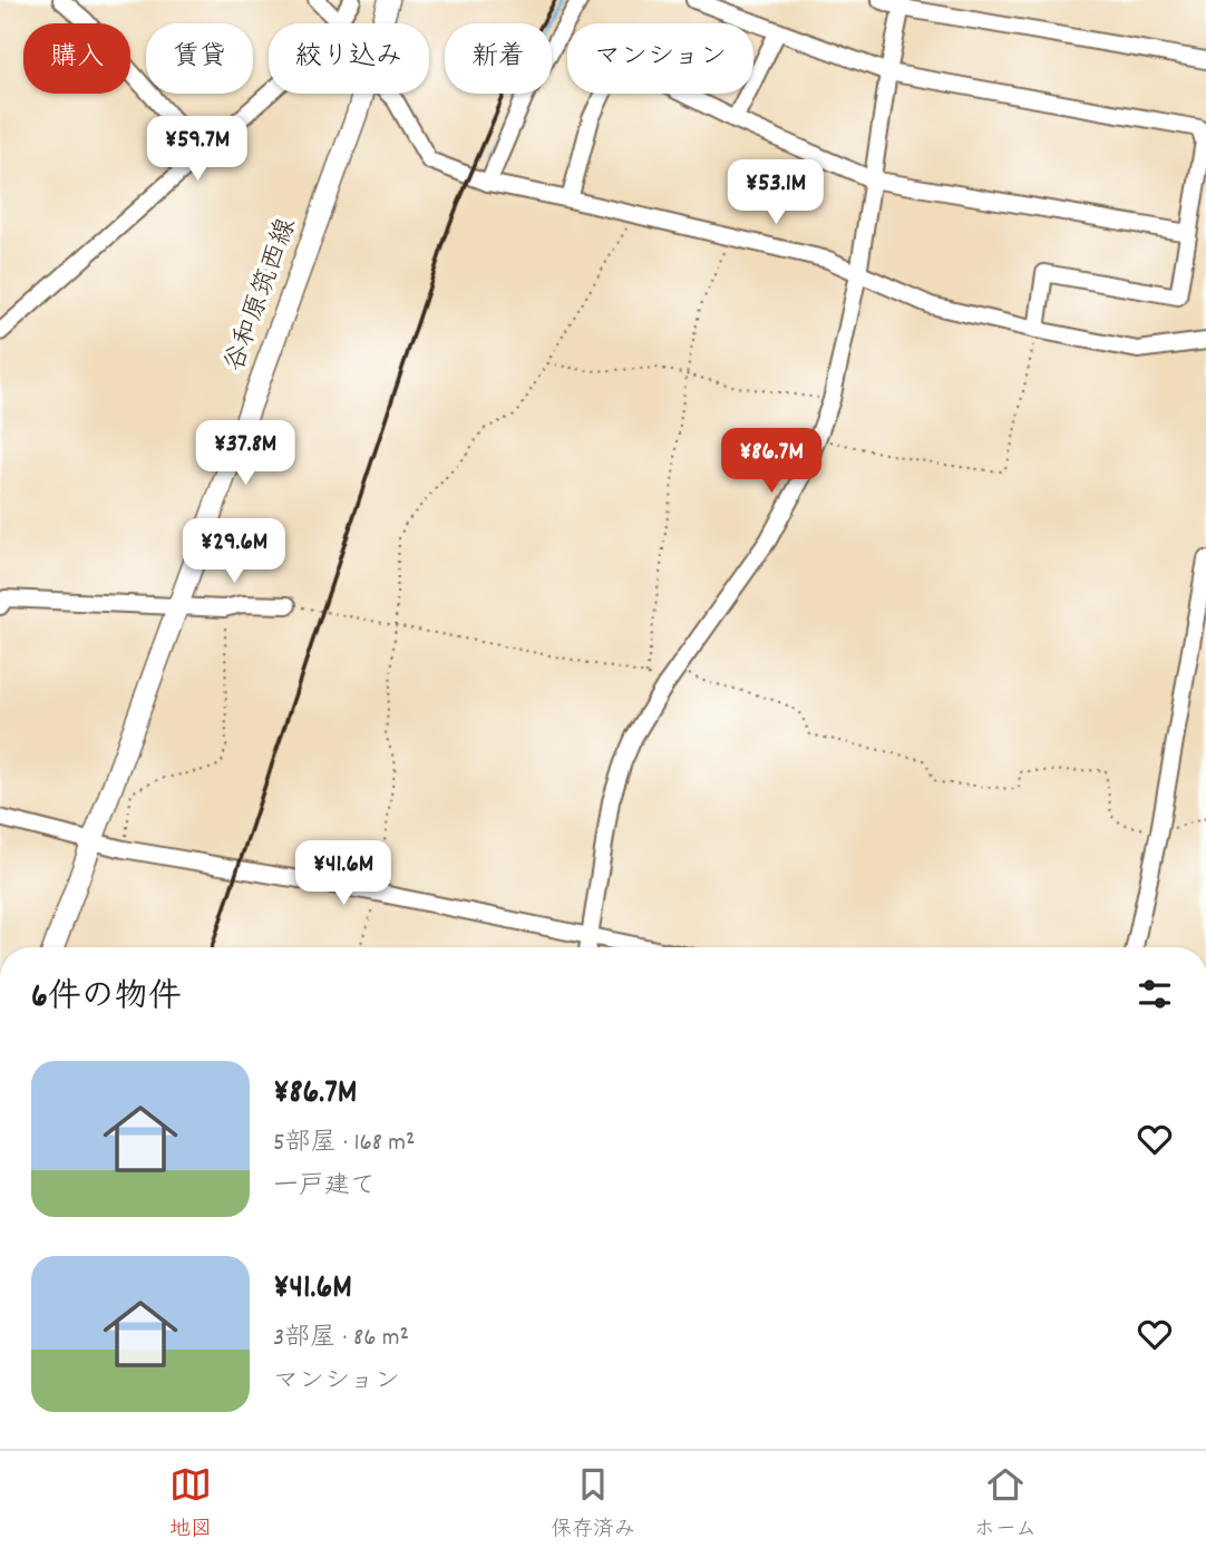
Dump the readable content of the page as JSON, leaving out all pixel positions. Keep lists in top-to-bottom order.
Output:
{
  "streets": {
    "main road": ["谷和原筑西線"]
  },
  "page": {
    "chip": [
      "購入",
      "賃貸",
      "絞り込み",
      "新着",
      "マンション"
    ],
    "price": [
      "¥59.7M",
      "¥53.1M",
      "¥37.8M",
      "¥86.7M",
      "¥29.6M",
      "¥41.6M"
    ],
    "heading": "6件の物件",
    "list": [
      {
        "name": "¥86.7M",
        "note": "5部屋 · 168 m² · 一戸建て"
      },
      {
        "name": "¥41.6M",
        "note": "3部屋 · 86 m² · マンション"
      }
    ],
    "tabs": ["地図", "保存済み", "ホーム"]
  }
}
